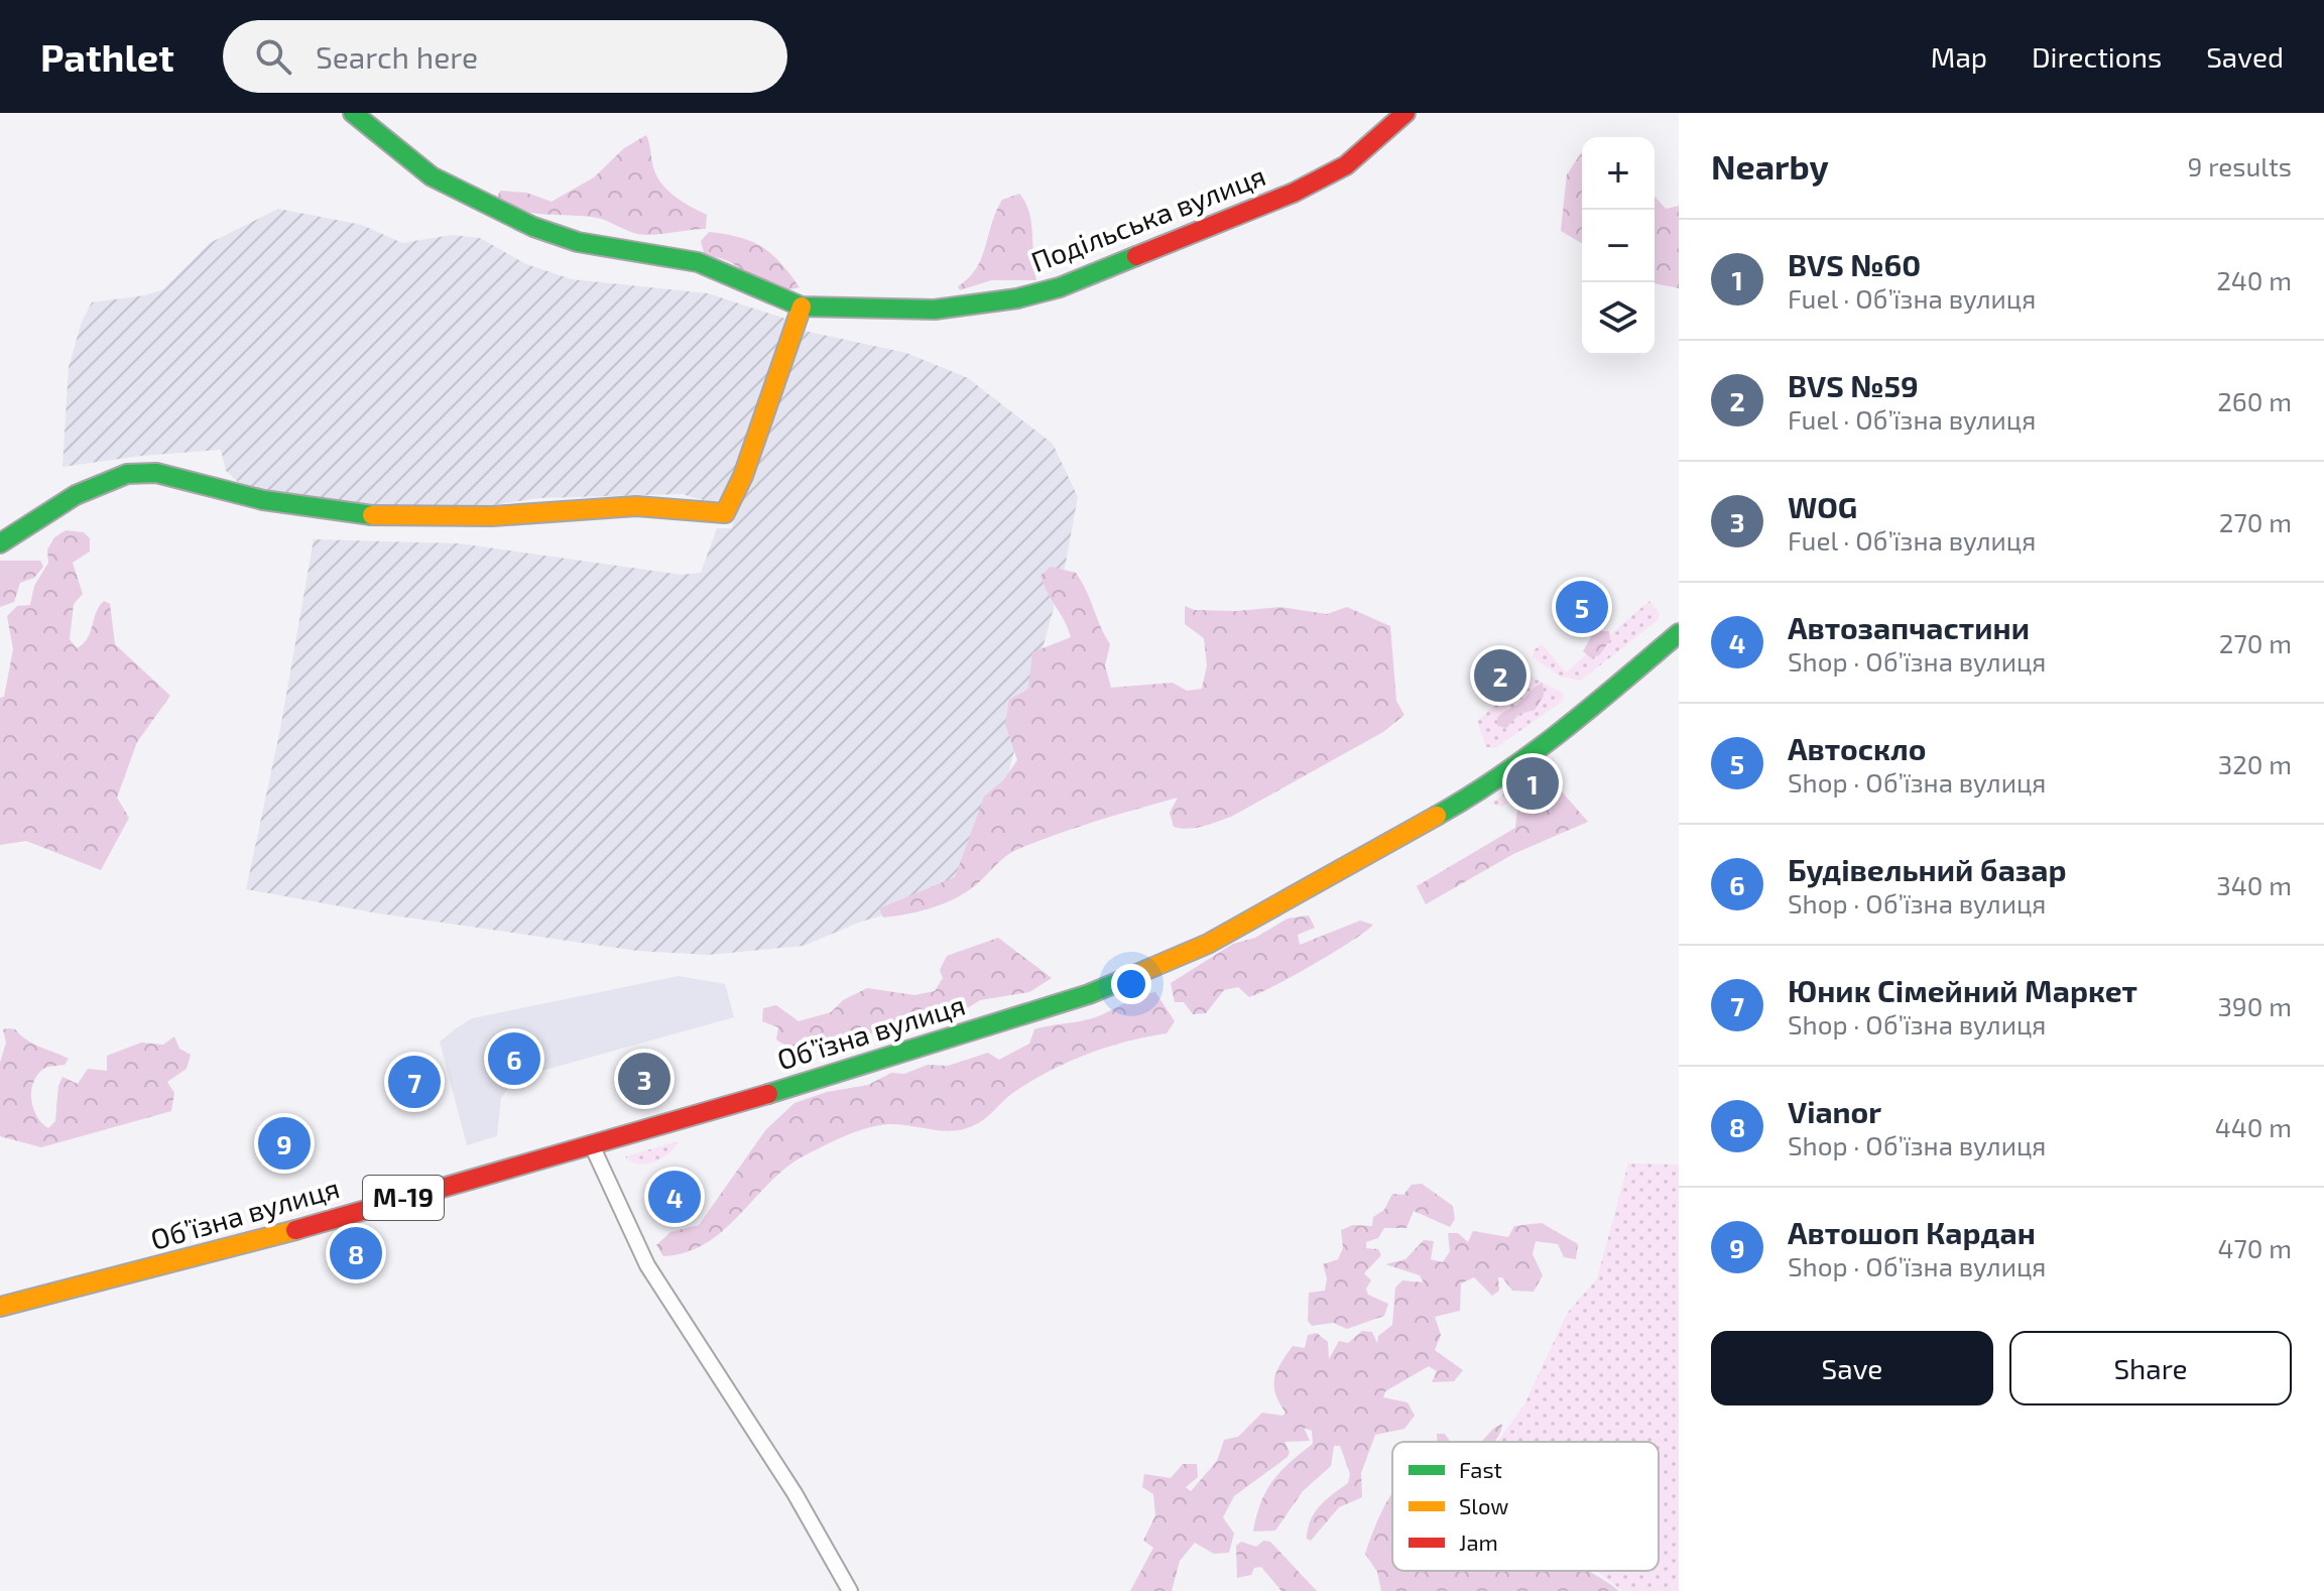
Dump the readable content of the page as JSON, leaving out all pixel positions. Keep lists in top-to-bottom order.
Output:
{
  "streets": {
    "main road": ["Подільська вулиця", "Обʼїзна вулиця", "М-19"]
  },
  "legend": ["Fast", "Slow", "Jam"],
  "page": {
    "header": "Pathlet",
    "search": "Search here",
    "nav": ["Map", "Directions", "Saved"],
    "heading": ["Nearby", "9 results"],
    "map_buttons": ["+", "−"],
    "list": [
      {
        "mark": "1",
        "name": "BVS №60",
        "note": "Fuel · Обʼїзна вулиця",
        "value": "240 m"
      },
      {
        "mark": "2",
        "name": "BVS №59",
        "note": "Fuel · Обʼїзна вулиця",
        "value": "260 m"
      },
      {
        "mark": "3",
        "name": "WOG",
        "note": "Fuel · Обʼїзна вулиця",
        "value": "270 m"
      },
      {
        "mark": "4",
        "name": "Автозапчастини",
        "note": "Shop · Обʼїзна вулиця",
        "value": "270 m"
      },
      {
        "mark": "5",
        "name": "Автоскло",
        "note": "Shop · Обʼїзна вулиця",
        "value": "320 m"
      },
      {
        "mark": "6",
        "name": "Будівельний базар",
        "note": "Shop · Обʼїзна вулиця",
        "value": "340 m"
      },
      {
        "mark": "7",
        "name": "Юник Сімейний Маркет",
        "note": "Shop · Обʼїзна вулиця",
        "value": "390 m"
      },
      {
        "mark": "8",
        "name": "Vianor",
        "note": "Shop · Обʼїзна вулиця",
        "value": "440 m"
      },
      {
        "mark": "9",
        "name": "Автошоп Кардан",
        "note": "Shop · Обʼїзна вулиця",
        "value": "470 m"
      }
    ],
    "pins": [
      "5",
      "2",
      "1",
      "6",
      "3",
      "7",
      "9",
      "4",
      "8"
    ],
    "buttons": ["Save", "Share"]
  }
}
